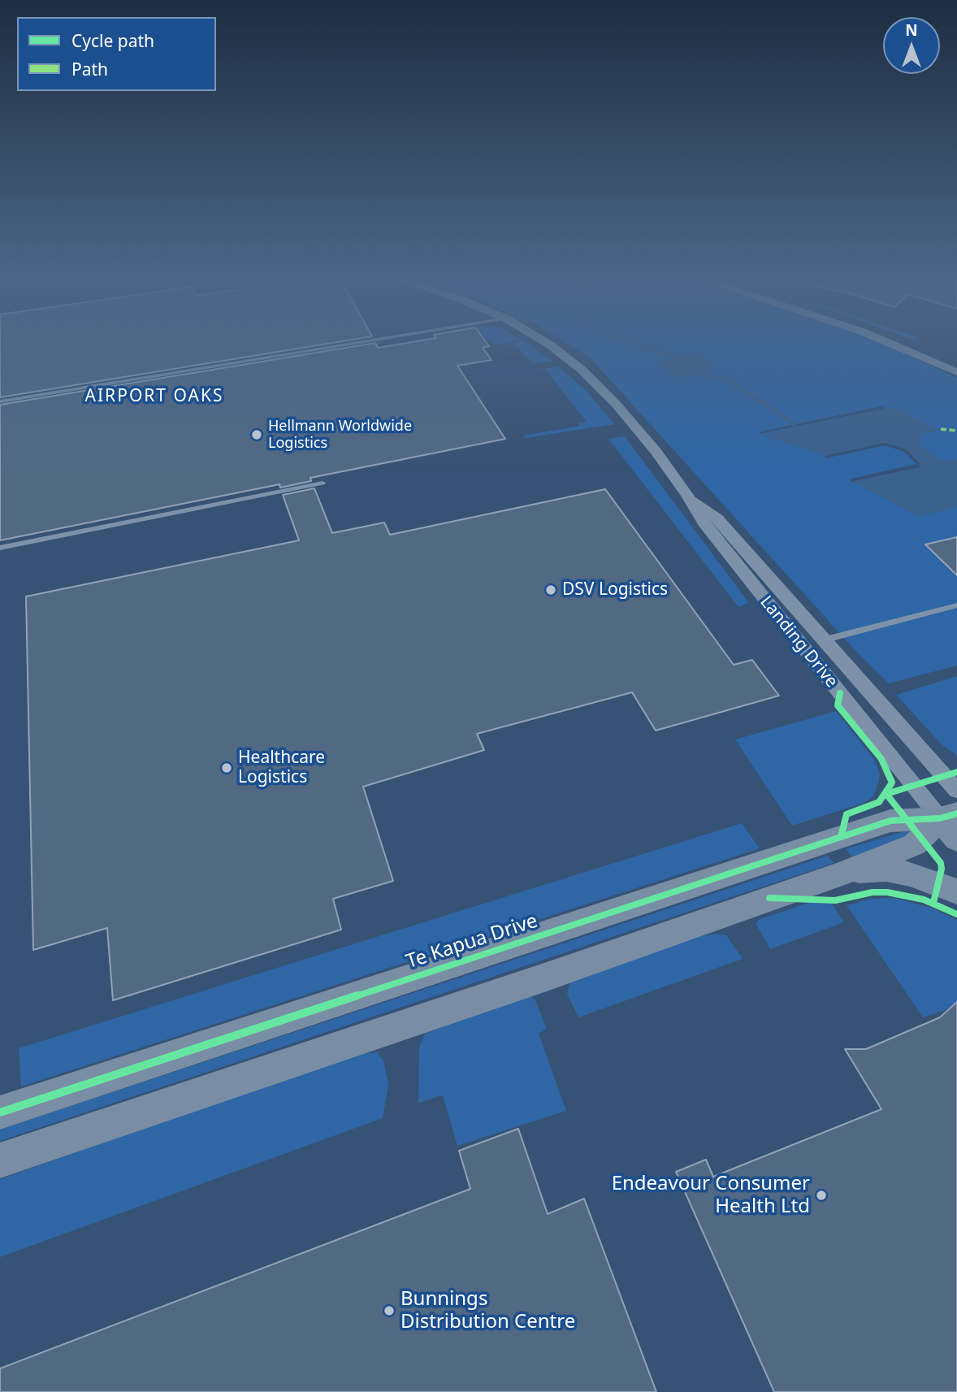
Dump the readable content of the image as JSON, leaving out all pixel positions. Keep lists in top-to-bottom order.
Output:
{
  "streets": {
    "street": ["Landing Drive", "Te Kapua Drive"]
  },
  "crossings": [
    ["Landing Drive", "Te Kapua Drive"]
  ],
  "districts": ["AIRPORT OAKS"],
  "places": [
    "Hellmann Worldwide Logistics",
    "DSV Logistics",
    "Healthcare Logistics",
    "Endeavour Consumer Health Ltd",
    "Bunnings Distribution Centre"
  ],
  "legend": ["Cycle path", "Path"],
  "north": "top"
}
